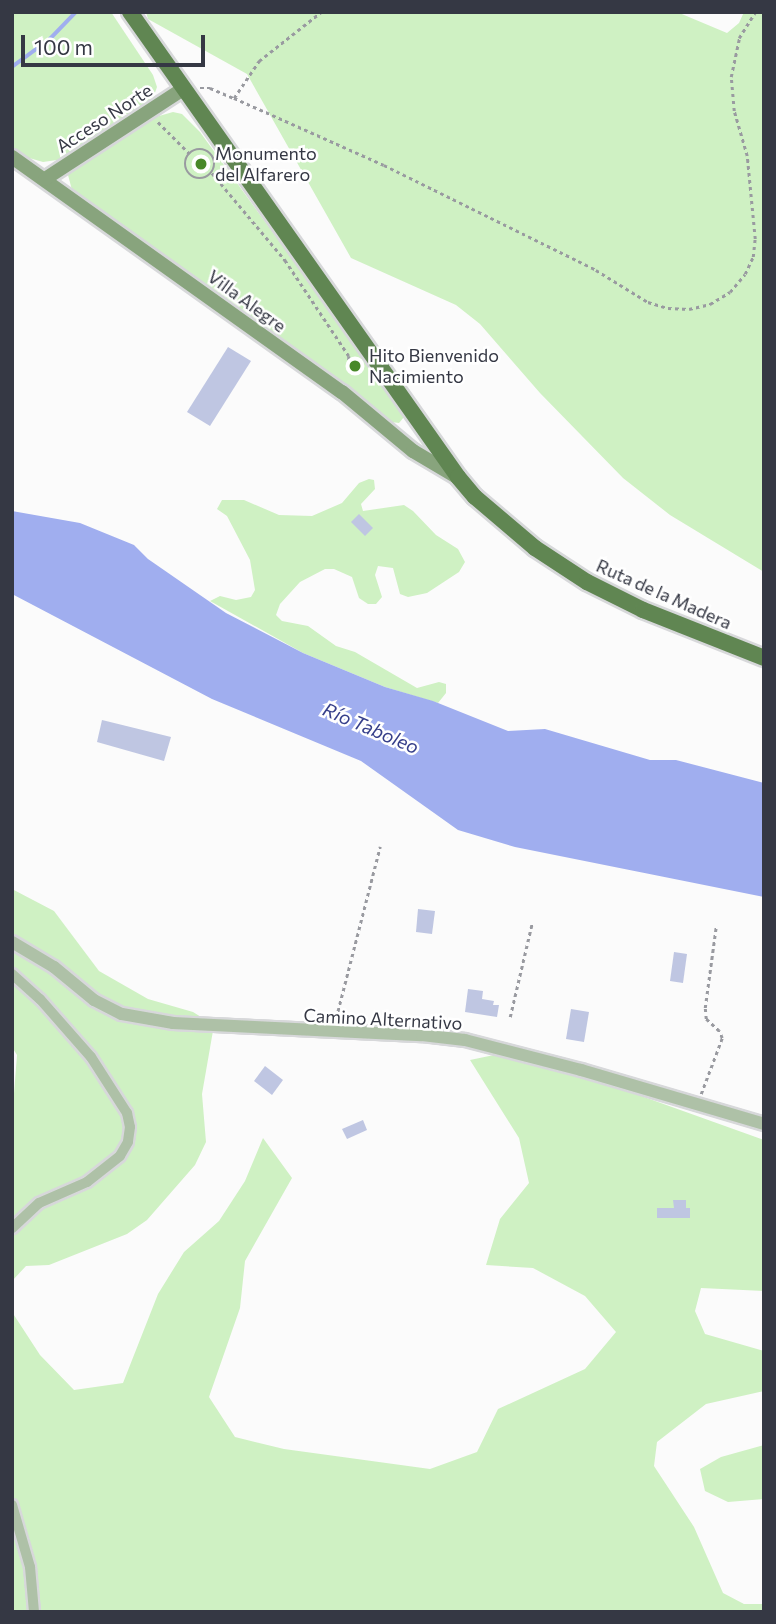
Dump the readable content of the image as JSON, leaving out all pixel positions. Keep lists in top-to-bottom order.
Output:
{
  "streets": {
    "highway": ["Ruta de la Madera"],
    "main road": ["Acceso Norte", "Villa Alegre"],
    "street": ["Camino Alternativo"]
  },
  "crossings": [
    ["Acceso Norte", "Villa Alegre"],
    ["Acceso Norte", "Ruta de la Madera"],
    ["Villa Alegre", "Ruta de la Madera"]
  ],
  "water": ["Río Taboleo"],
  "places": ["Monumento del Alfarero", "Hito Bienvenido Nacimiento"],
  "scale_bar": "100 m"
}
